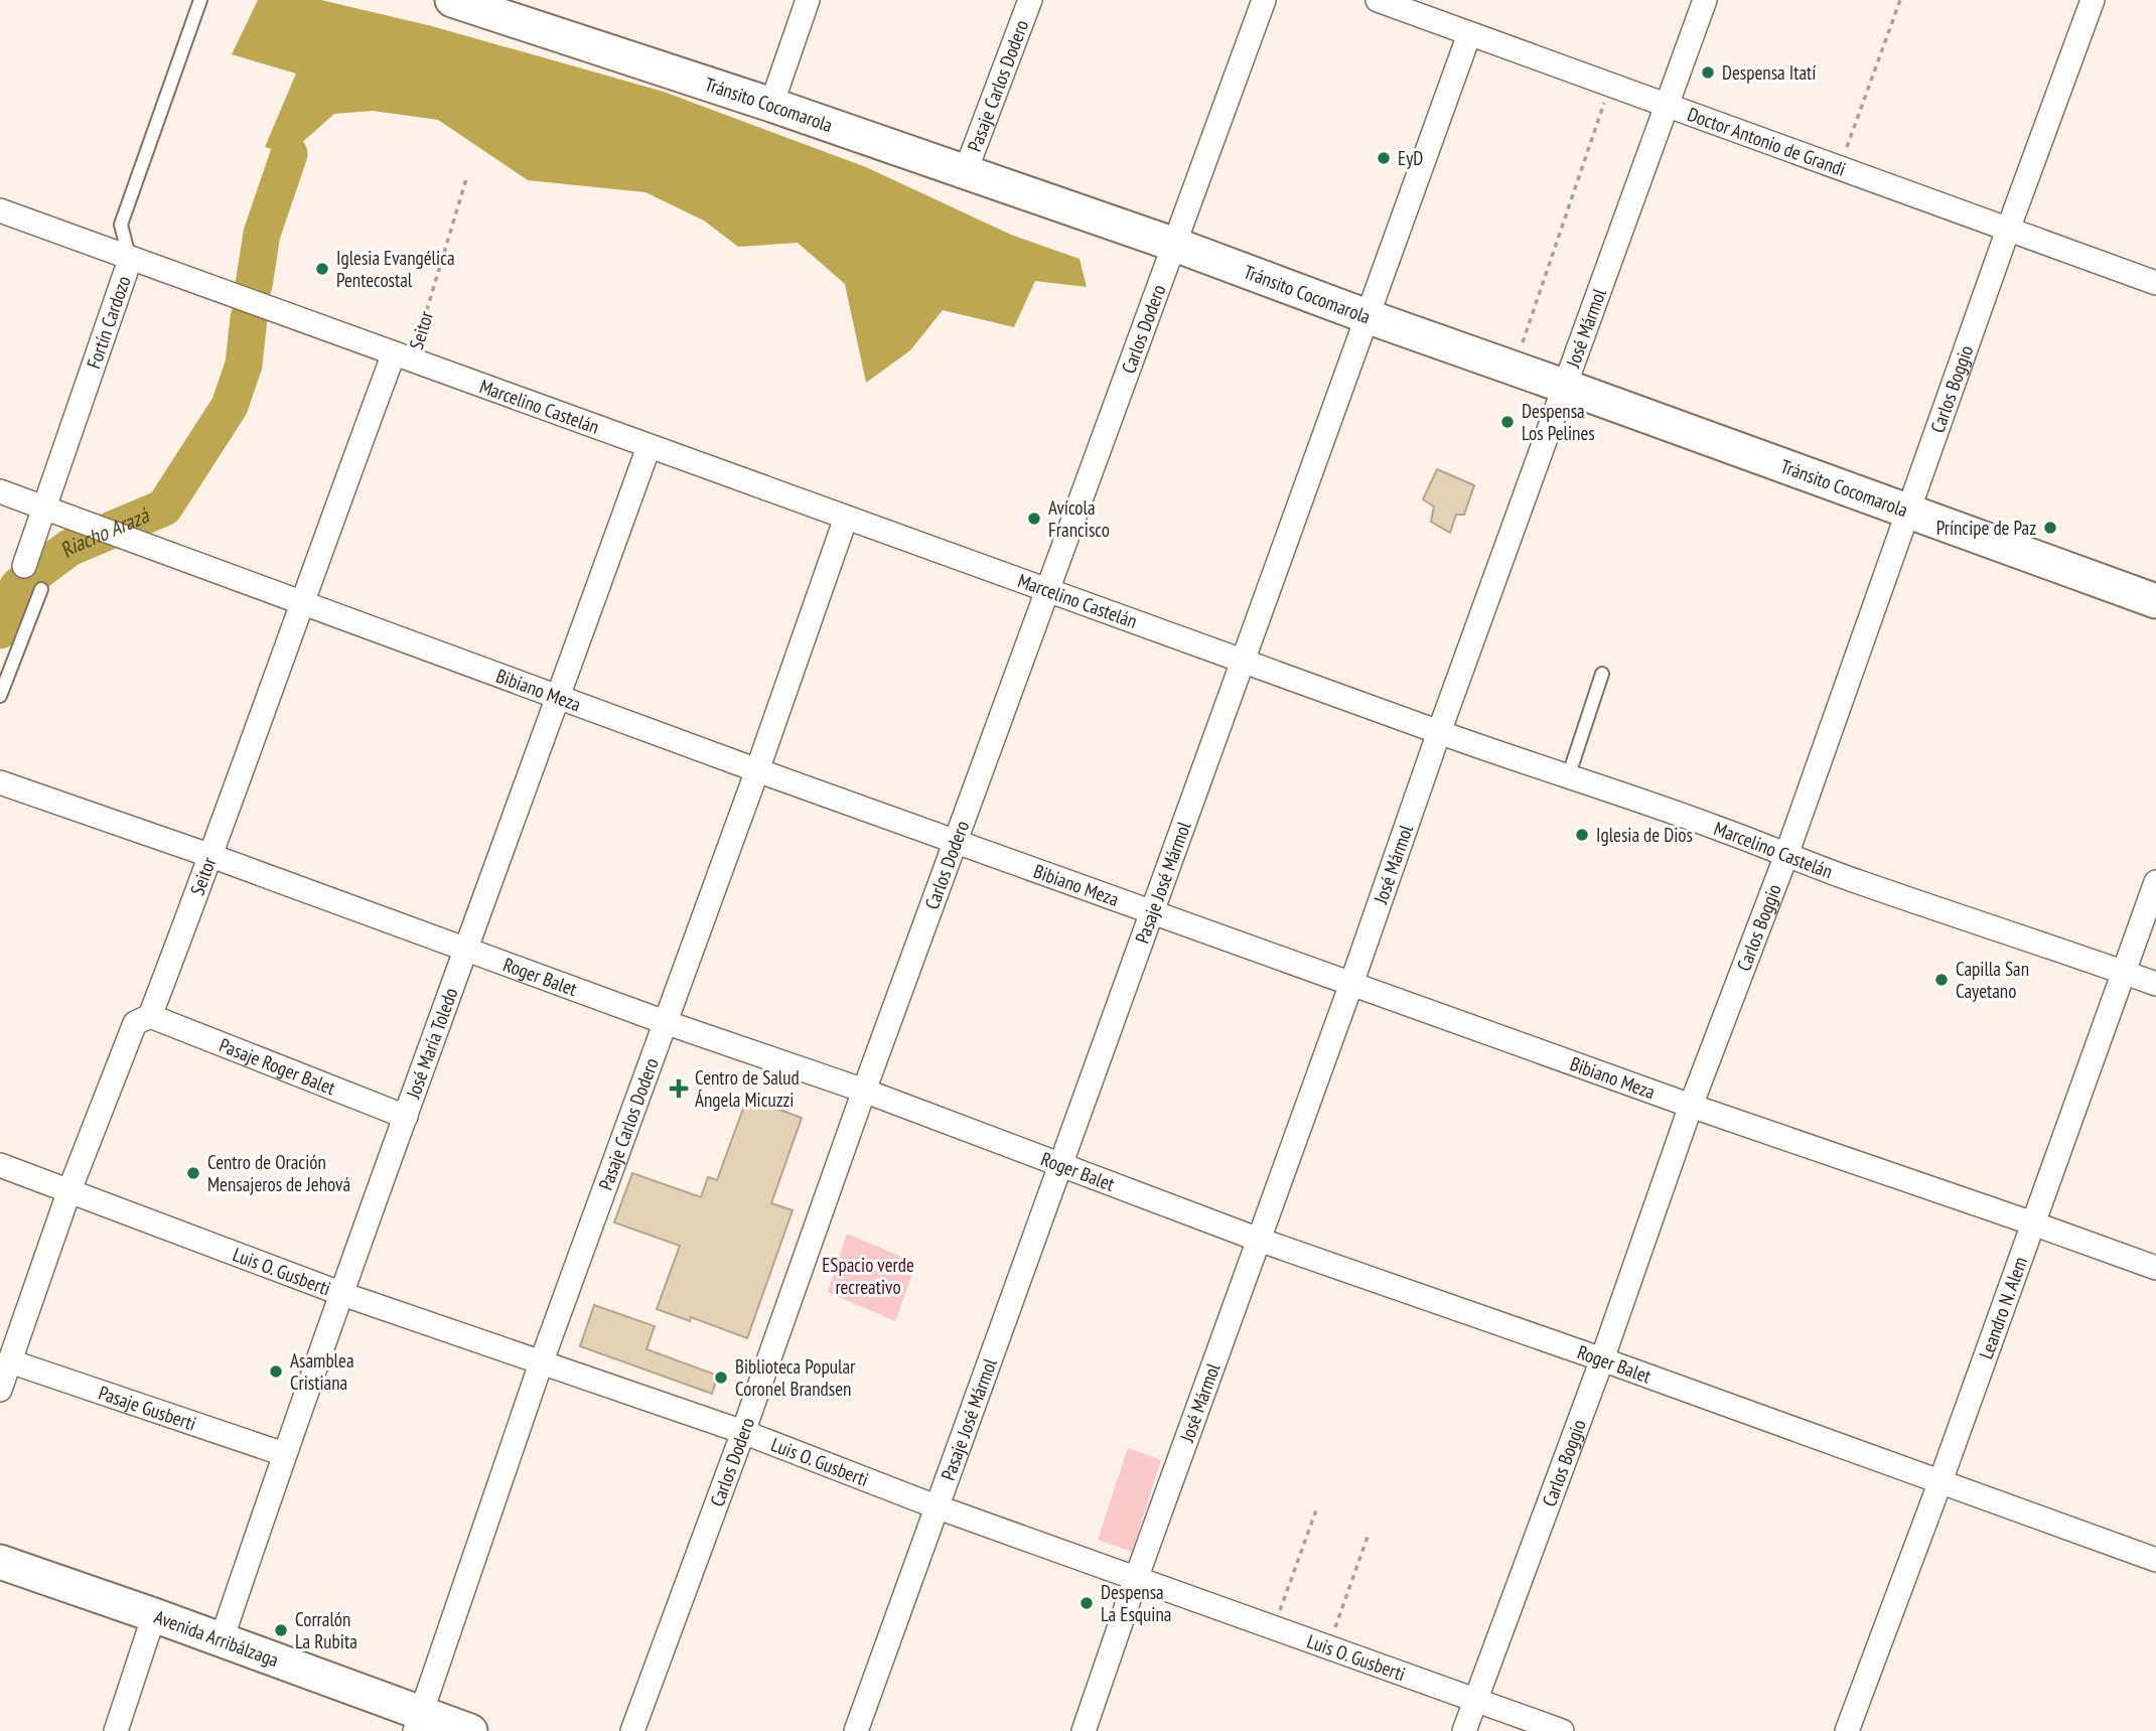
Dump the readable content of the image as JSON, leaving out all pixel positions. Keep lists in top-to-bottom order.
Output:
{
  "streets": {
    "street": [
      "Pasaje Carlos Dodero",
      "Tránsito Cocomarola",
      "Doctor Antonio de Grandi",
      "Fortín Cardozo",
      "José Mármol",
      "Carlos Dodero",
      "Seitor",
      "Carlos Boggio",
      "Marcelino Castelán",
      "Bibiano Meza",
      "Pasaje José Mármol",
      "Roger Balet",
      "José María Toledo",
      "Pasaje Roger Balet",
      "Luis O. Gusberti",
      "Leandro N. Alem",
      "Pasaje Gusberti",
      "Avenida Arribálzaga"
    ]
  },
  "crossings": [
    ["Pasaje Carlos Dodero", "Tránsito Cocomarola"],
    ["Pasaje Carlos Dodero", "Marcelino Castelán"],
    ["Pasaje Carlos Dodero", "Bibiano Meza"],
    ["Pasaje Carlos Dodero", "Roger Balet"],
    ["Pasaje Carlos Dodero", "Luis O. Gusberti"],
    ["Pasaje Carlos Dodero", "Avenida Arribálzaga"],
    ["Tránsito Cocomarola", "José Mármol"],
    ["Tránsito Cocomarola", "Carlos Dodero"],
    ["Tránsito Cocomarola", "Carlos Boggio"],
    ["Tránsito Cocomarola", "Pasaje José Mármol"],
    ["Doctor Antonio de Grandi", "José Mármol"],
    ["Doctor Antonio de Grandi", "Carlos Boggio"],
    ["Doctor Antonio de Grandi", "Pasaje José Mármol"],
    ["Fortín Cardozo", "Marcelino Castelán"],
    ["Fortín Cardozo", "Bibiano Meza"],
    ["José Mármol", "Marcelino Castelán"],
    ["José Mármol", "Bibiano Meza"],
    ["José Mármol", "Roger Balet"],
    ["José Mármol", "Luis O. Gusberti"],
    ["Carlos Dodero", "Marcelino Castelán"],
    ["Carlos Dodero", "Bibiano Meza"],
    ["Carlos Dodero", "Roger Balet"],
    ["Carlos Dodero", "Luis O. Gusberti"],
    ["Seitor", "Marcelino Castelán"],
    ["Seitor", "Bibiano Meza"],
    ["Seitor", "Roger Balet"],
    ["Seitor", "Pasaje Roger Balet"],
    ["Seitor", "Luis O. Gusberti"],
    ["Seitor", "Pasaje Gusberti"],
    ["Carlos Boggio", "Marcelino Castelán"],
    ["Carlos Boggio", "Bibiano Meza"],
    ["Carlos Boggio", "Roger Balet"],
    ["Carlos Boggio", "Luis O. Gusberti"],
    ["Marcelino Castelán", "Pasaje José Mármol"],
    ["Marcelino Castelán", "José María Toledo"],
    ["Marcelino Castelán", "Leandro N. Alem"],
    ["Bibiano Meza", "Pasaje José Mármol"],
    ["Bibiano Meza", "José María Toledo"],
    ["Bibiano Meza", "Leandro N. Alem"],
    ["Pasaje José Mármol", "Roger Balet"],
    ["Pasaje José Mármol", "Luis O. Gusberti"],
    ["Roger Balet", "José María Toledo"],
    ["Roger Balet", "Leandro N. Alem"],
    ["José María Toledo", "Pasaje Roger Balet"],
    ["José María Toledo", "Luis O. Gusberti"],
    ["José María Toledo", "Pasaje Gusberti"],
    ["José María Toledo", "Avenida Arribálzaga"]
  ],
  "water": ["Riacho Arazá"],
  "parks": ["ESpacio verde recreativo"],
  "places": {
    "other": [
      "Despensa Itatí",
      "EyD",
      "Iglesia Evangélica Pentecostal",
      "Despensa Los Pelines",
      "Avícola Francisco",
      "Príncipe de Paz",
      "Iglesia de Dios",
      "Capilla San Cayetano",
      "Centro de Oración Mensajeros de Jehová",
      "Asamblea Cristiana",
      "Biblioteca Popular Coronel Brandsen",
      "Despensa La Esquina",
      "Corralón La Rubita"
    ],
    "health": ["Centro de Salud Ángela Micuzzi"]
  }
}
